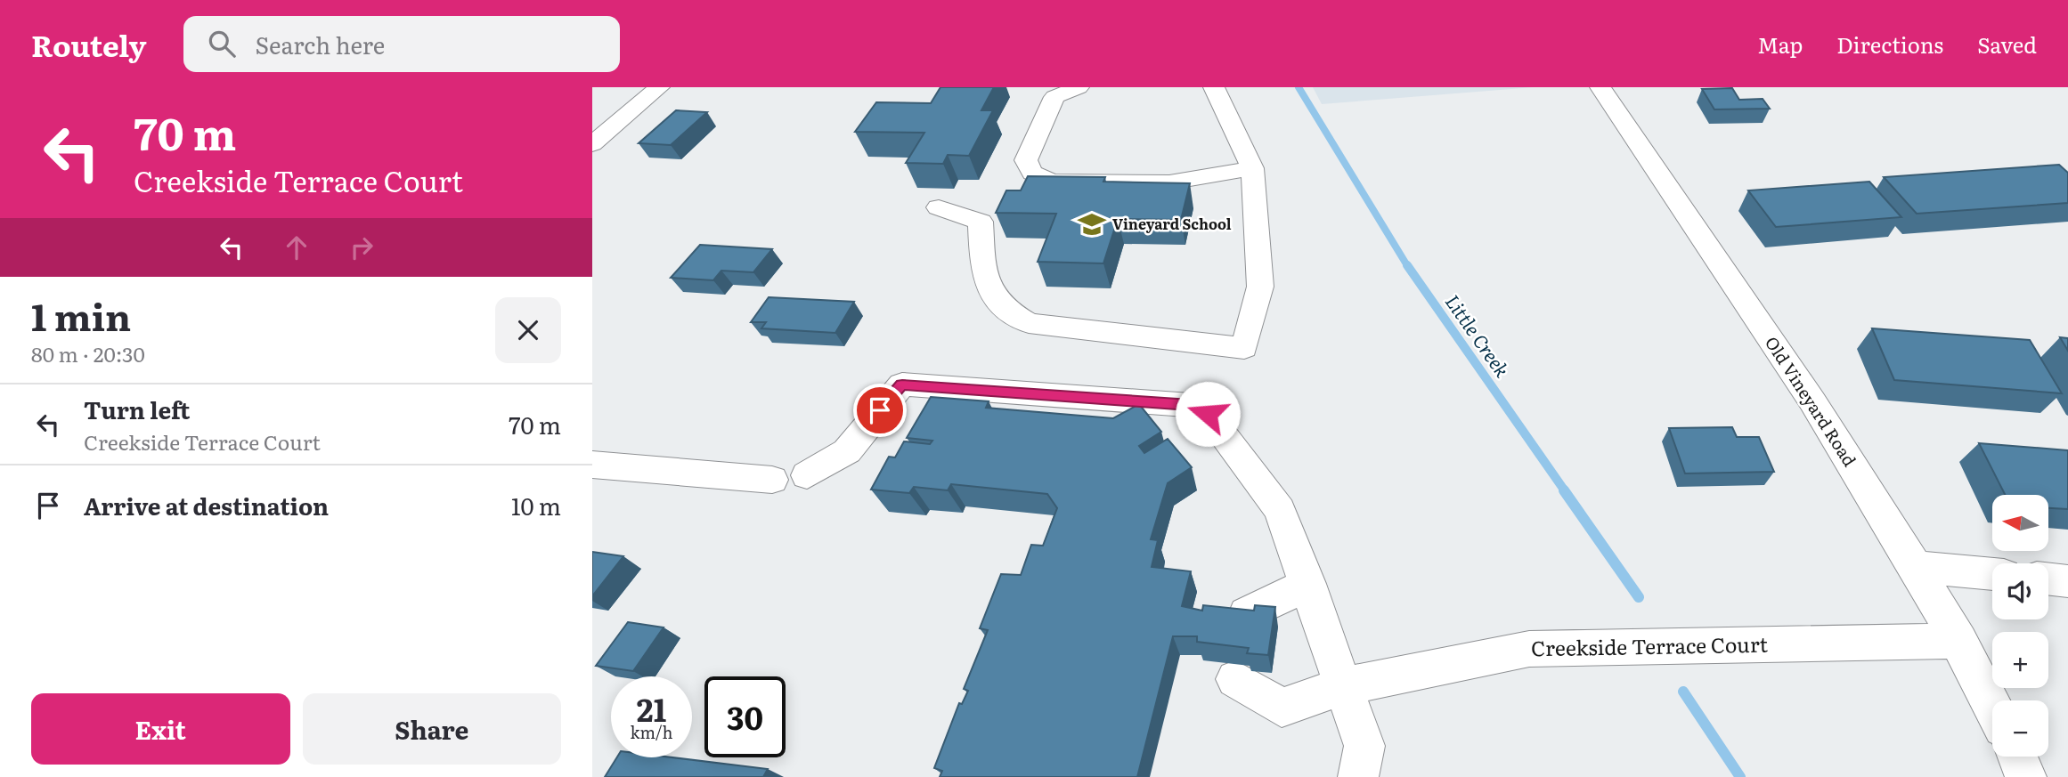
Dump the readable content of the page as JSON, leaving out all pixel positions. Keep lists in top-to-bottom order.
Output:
{
  "streets": {
    "street": ["Old Vineyard Road", "Creekside Terrace Court"]
  },
  "crossings": [
    ["Old Vineyard Road", "Creekside Terrace Court"]
  ],
  "water": ["Little Creek"],
  "places": {
    "school or university": ["Vineyard School"]
  },
  "north": "left",
  "page": {
    "header": "Routely",
    "search": "Search here",
    "nav": ["Map", "Directions", "Saved"],
    "turn": ["70 m", "Creekside Terrace Court"],
    "heading": ["1 min", "80 m · 20:30"],
    "list": [
      {
        "name": "Turn left",
        "note": "Creekside Terrace Court",
        "value": "70 m"
      },
      {
        "name": "Arrive at destination",
        "value": "10 m"
      }
    ],
    "map_buttons": ["+", "−"],
    "speed": "21 km/h",
    "limit": "30",
    "buttons": ["Exit", "Share"]
  }
}
